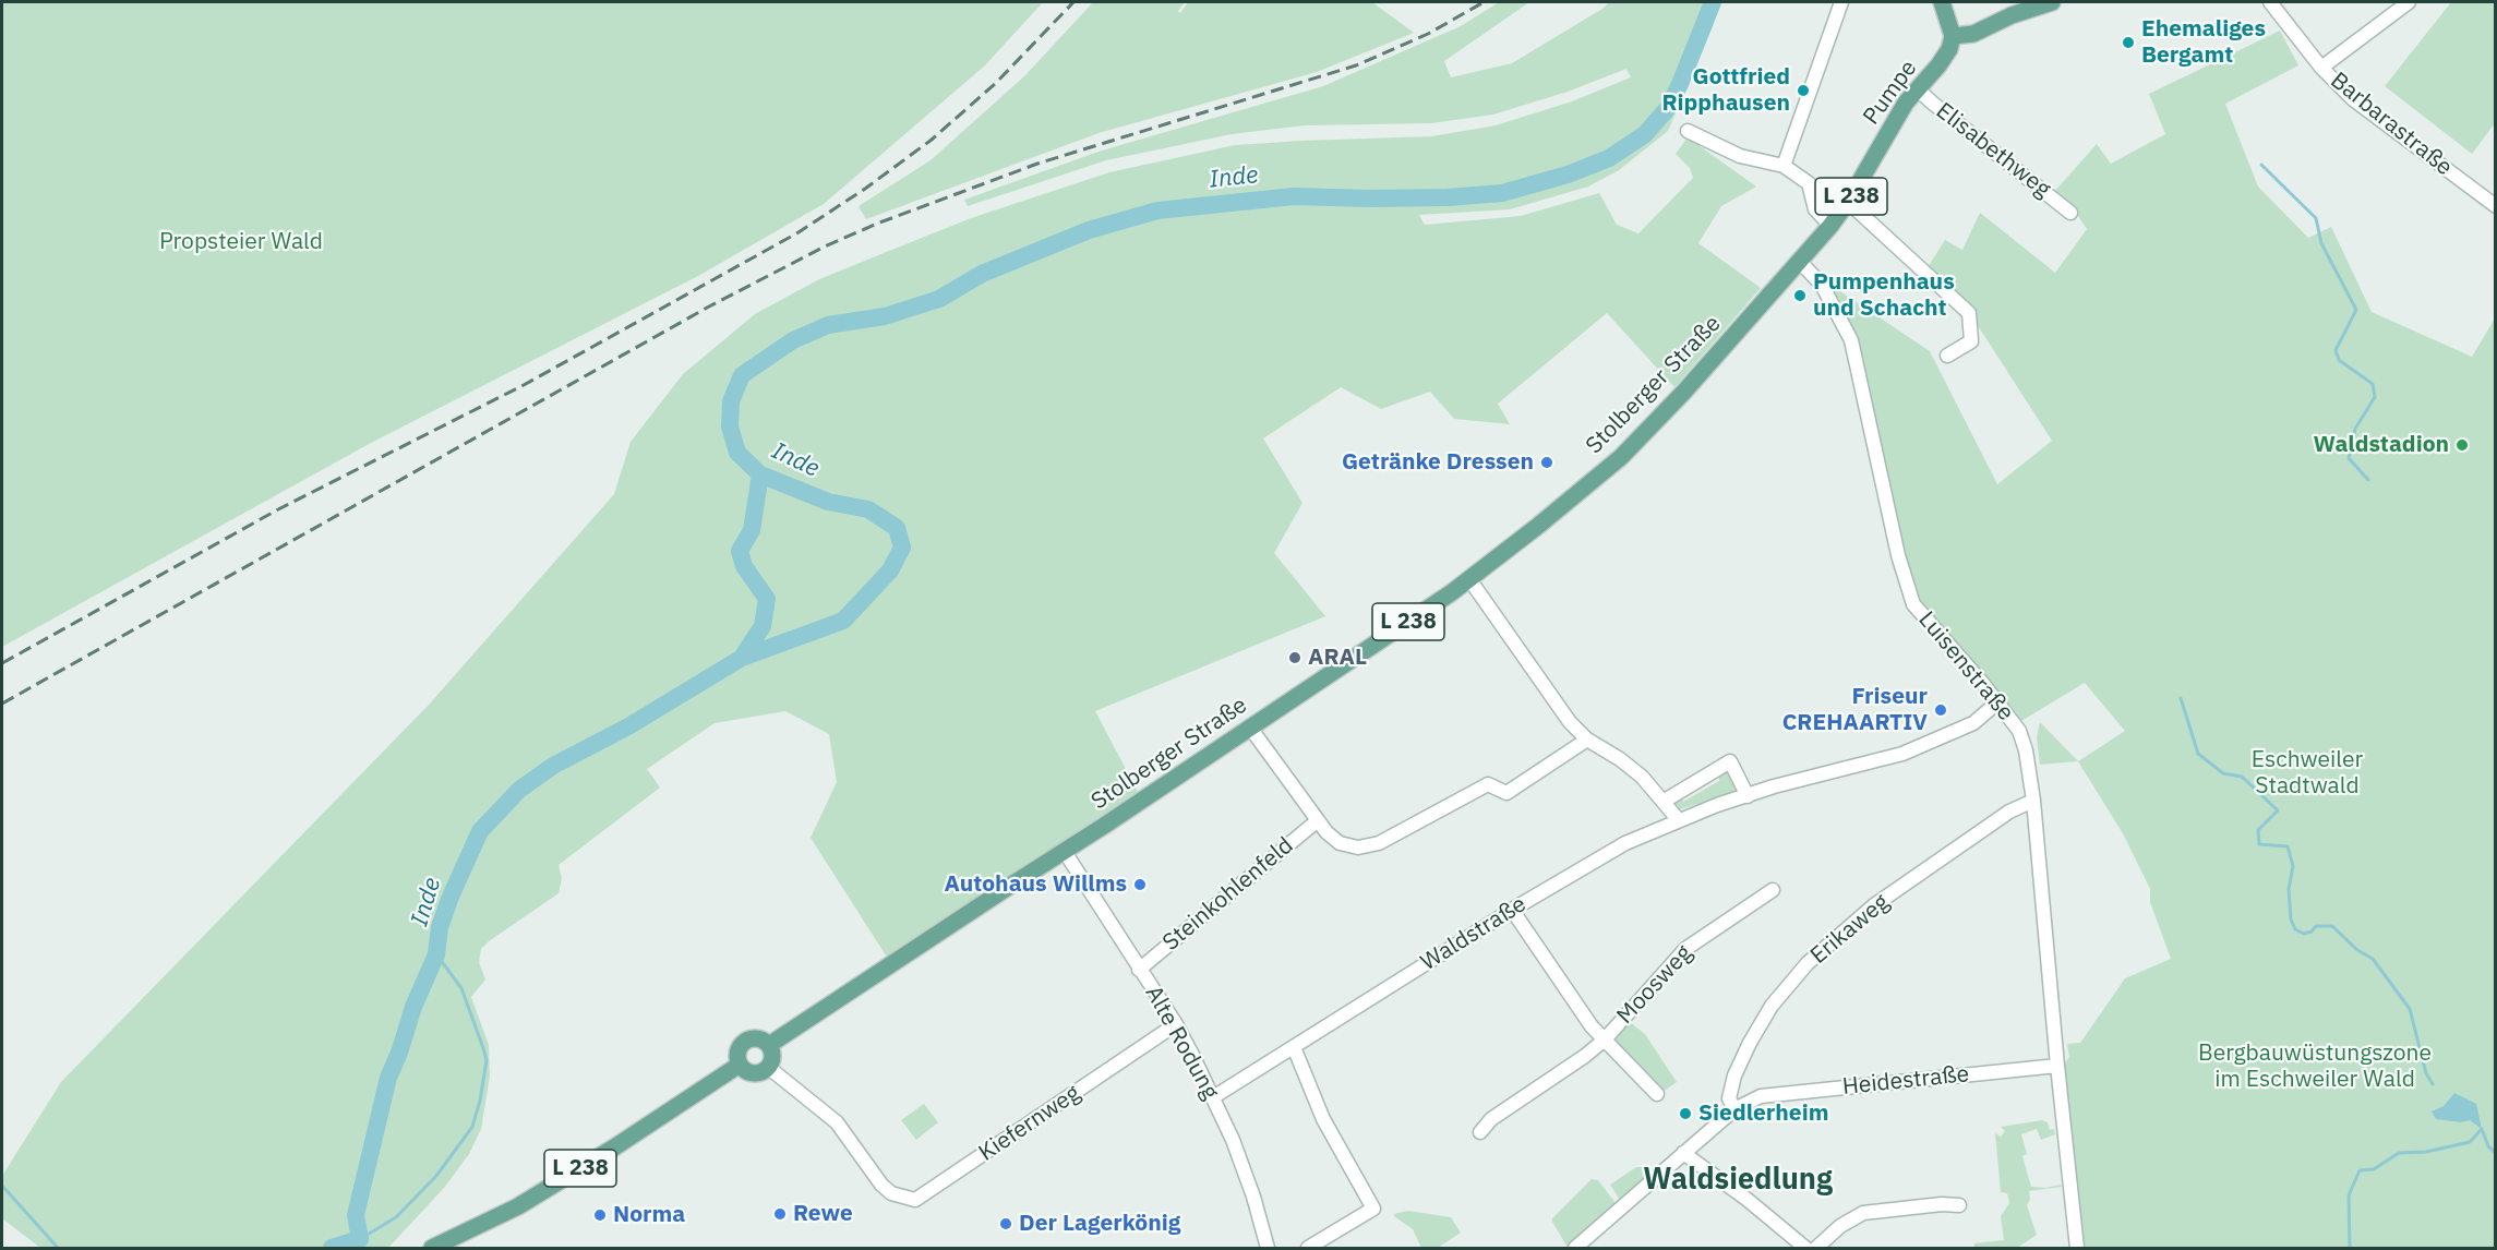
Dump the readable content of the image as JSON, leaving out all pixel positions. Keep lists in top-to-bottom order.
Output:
{
  "streets": {
    "main road": ["Pumpe", "L 238", "Stolberger Straße"],
    "street": [
      "Barbarastraße",
      "Elisabethweg",
      "Luisenstraße",
      "Steinkohlenfeld",
      "Erikaweg",
      "Waldstraße",
      "Moosweg",
      "Alte Rodung",
      "Heidestraße",
      "Kiefernweg"
    ]
  },
  "crossings": [
    ["Pumpe", "Elisabethweg"],
    ["Pumpe", "Stolberger Straße"],
    ["Pumpe", "Luisenstraße"],
    ["L 238", "Stolberger Straße"],
    ["L 238", "Kiefernweg"],
    ["Stolberger Straße", "Luisenstraße"],
    ["Stolberger Straße", "Alte Rodung"],
    ["Stolberger Straße", "Kiefernweg"],
    ["Luisenstraße", "Erikaweg"],
    ["Luisenstraße", "Waldstraße"],
    ["Luisenstraße", "Heidestraße"],
    ["Steinkohlenfeld", "Alte Rodung"],
    ["Erikaweg", "Heidestraße"],
    ["Waldstraße", "Moosweg"],
    ["Waldstraße", "Alte Rodung"],
    ["Alte Rodung", "Kiefernweg"]
  ],
  "districts": ["Waldsiedlung"],
  "water": ["Inde"],
  "parks": ["Propsteier Wald", "Eschweiler Stadtwald", "Bergbauwüstungszone im Eschweiler Wald"],
  "places": [
    "Ehemaliges Bergamt",
    "Gottfried Ripphausen",
    "Pumpenhaus und Schacht",
    "Waldstadion",
    "Getränke Dressen",
    "ARAL",
    "Friseur CREHAARTIV",
    "Autohaus Willms",
    "Siedlerheim",
    "Rewe",
    "Norma",
    "Der Lagerkönig"
  ]
}
